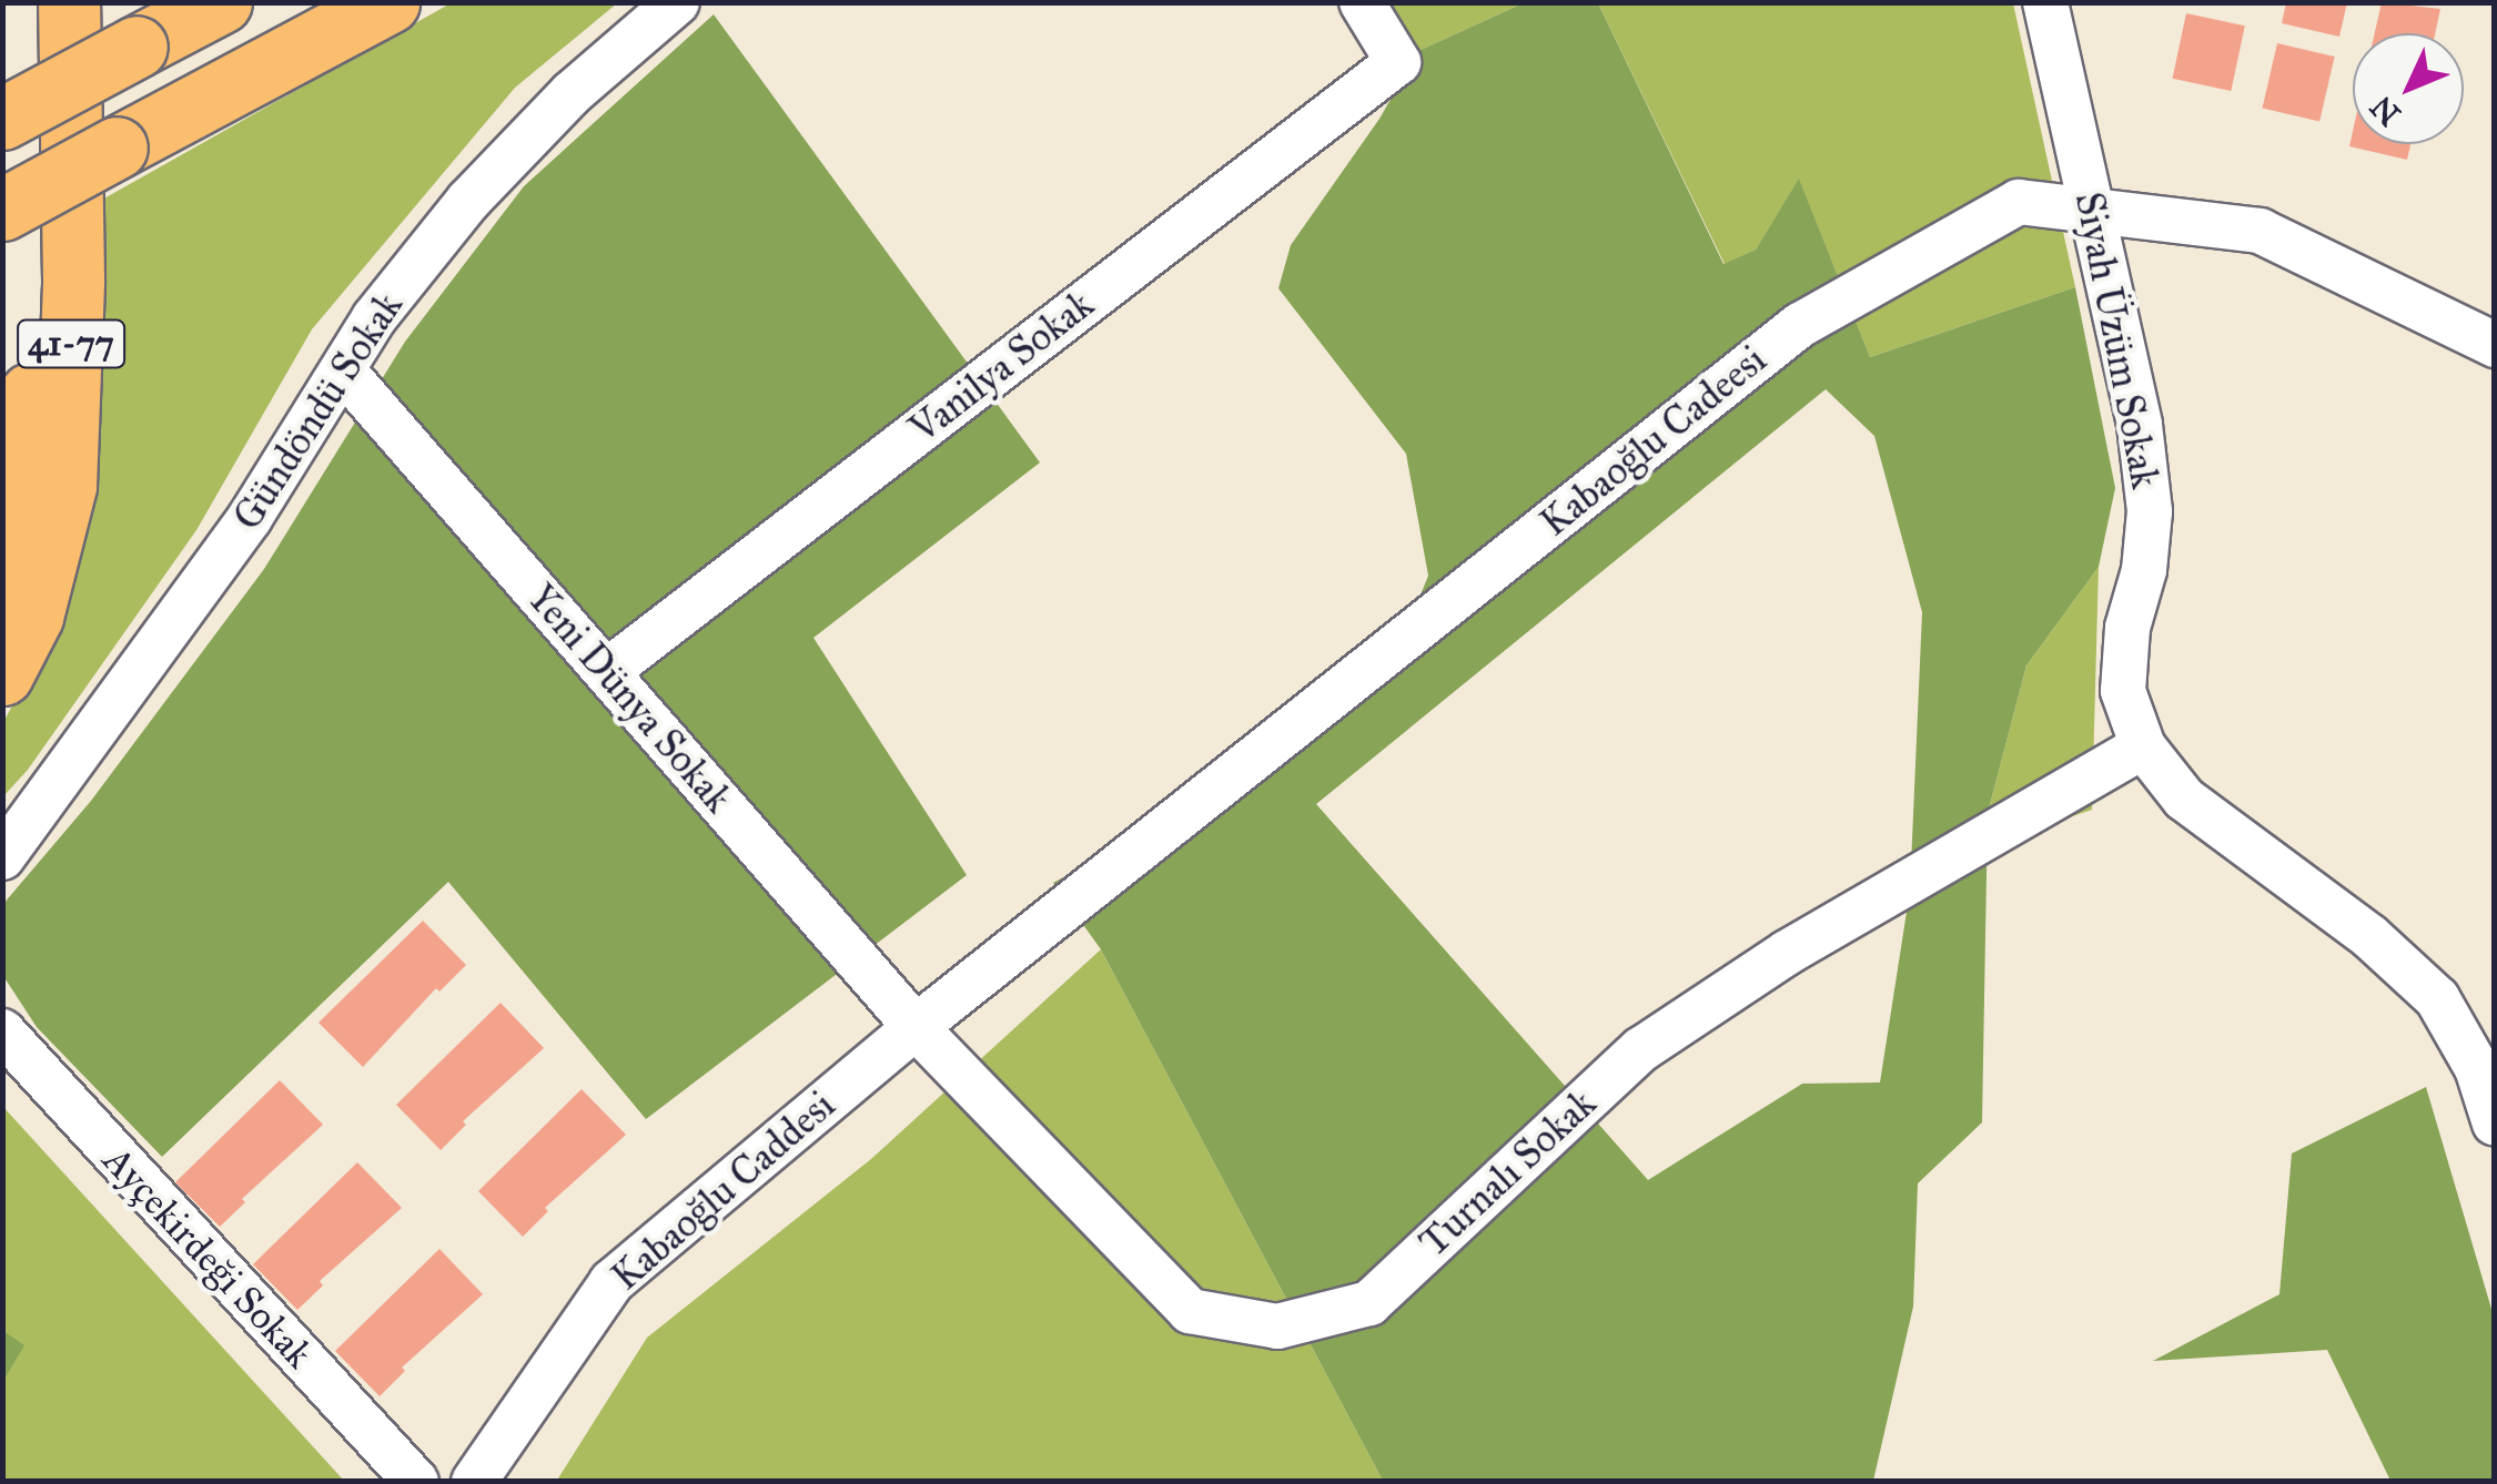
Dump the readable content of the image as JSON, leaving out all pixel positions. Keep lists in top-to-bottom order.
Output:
{
  "streets": {
    "main road": ["41-77"],
    "street": [
      "Siyah Üzüm Sokak",
      "Vanilya Sokak",
      "Gündöndü Sokak",
      "Kabaoğlu Cadeesi",
      "Yeni Dünya Sokak",
      "Turnalı Sokak",
      "Kabaoğlu Caddesi",
      "Ayçekirdeği Sokak"
    ]
  },
  "crossings": [
    ["Siyah Üzüm Sokak", "Kabaoğlu Cadeesi"],
    ["Siyah Üzüm Sokak", "Turnalı Sokak"],
    ["Vanilya Sokak", "Yeni Dünya Sokak"],
    ["Gündöndü Sokak", "Yeni Dünya Sokak"],
    ["Kabaoğlu Cadeesi", "Yeni Dünya Sokak"],
    ["Kabaoğlu Cadeesi", "Turnalı Sokak"],
    ["Kabaoğlu Cadeesi", "Kabaoğlu Caddesi"],
    ["Yeni Dünya Sokak", "Turnalı Sokak"],
    ["Yeni Dünya Sokak", "Kabaoğlu Caddesi"],
    ["Turnalı Sokak", "Kabaoğlu Caddesi"]
  ],
  "north": "bottom left"
}
